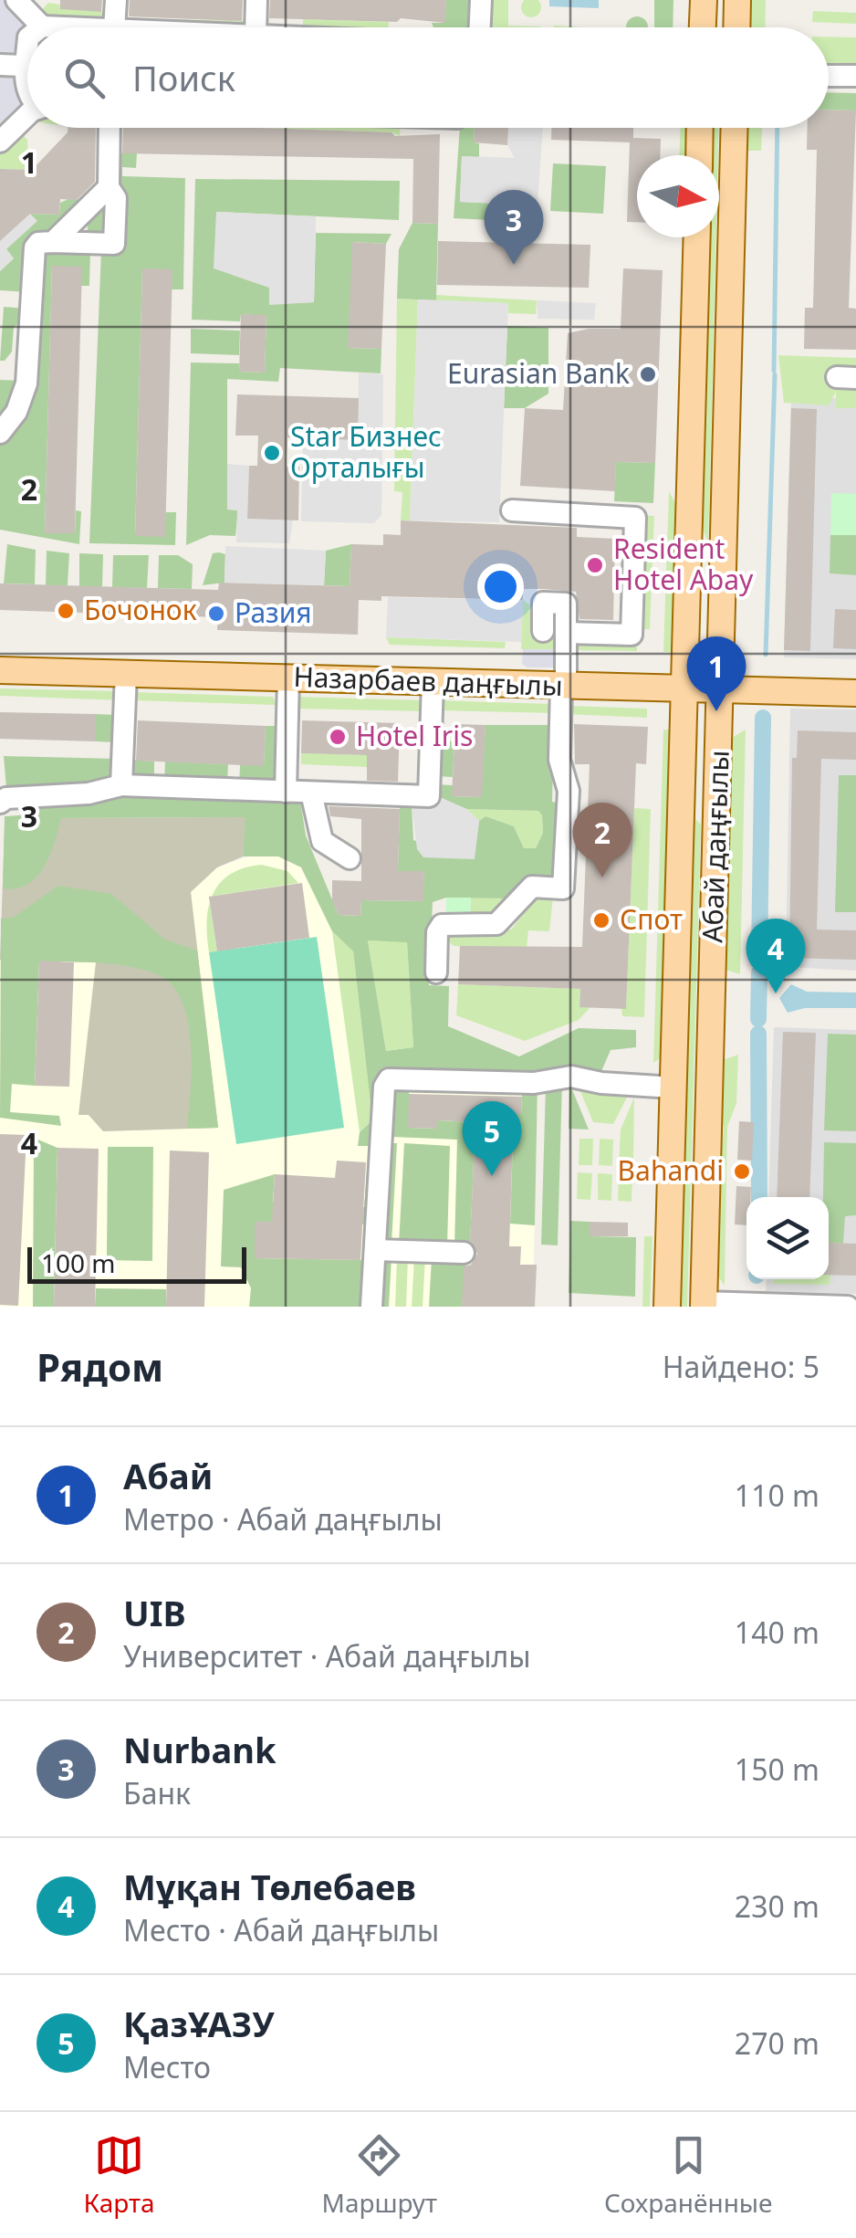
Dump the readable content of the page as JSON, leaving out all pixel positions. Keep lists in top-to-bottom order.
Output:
{
  "streets": {
    "main road": ["Назарбаев даңғылы", "Абай даңғылы"]
  },
  "crossings": [
    ["Назарбаев даңғылы", "Абай даңғылы"]
  ],
  "places": [
    "Eurasian Bank",
    "Star Бизнес Орталығы",
    "Resident Hotel Abay",
    "Бочонок",
    "Разия",
    "Hotel Iris",
    "Спот",
    "Bahandi"
  ],
  "scale_bar": "100 m",
  "north": "right",
  "page": {
    "search": "Поиск",
    "pins": [
      "3",
      "1",
      "2",
      "4",
      "5"
    ],
    "scale": "100 m",
    "heading": ["Рядом", "Найдено: 5"],
    "list": [
      {
        "mark": "1",
        "name": "Абай",
        "note": "Метро · Абай даңғылы",
        "value": "110 m"
      },
      {
        "mark": "2",
        "name": "UIB",
        "note": "Университет · Абай даңғылы",
        "value": "140 m"
      },
      {
        "mark": "3",
        "name": "Nurbank",
        "note": "Банк",
        "value": "150 m"
      },
      {
        "mark": "4",
        "name": "Мұқан Төлебаев",
        "note": "Место · Абай даңғылы",
        "value": "230 m"
      },
      {
        "mark": "5",
        "name": "ҚазҰАЗУ",
        "note": "Место",
        "value": "270 m"
      }
    ],
    "nav": ["Карта", "Маршрут", "Сохранённые"]
  },
  "grid": {
    "rows": [
      "1",
      "2",
      "3",
      "4"
    ]
  }
}
